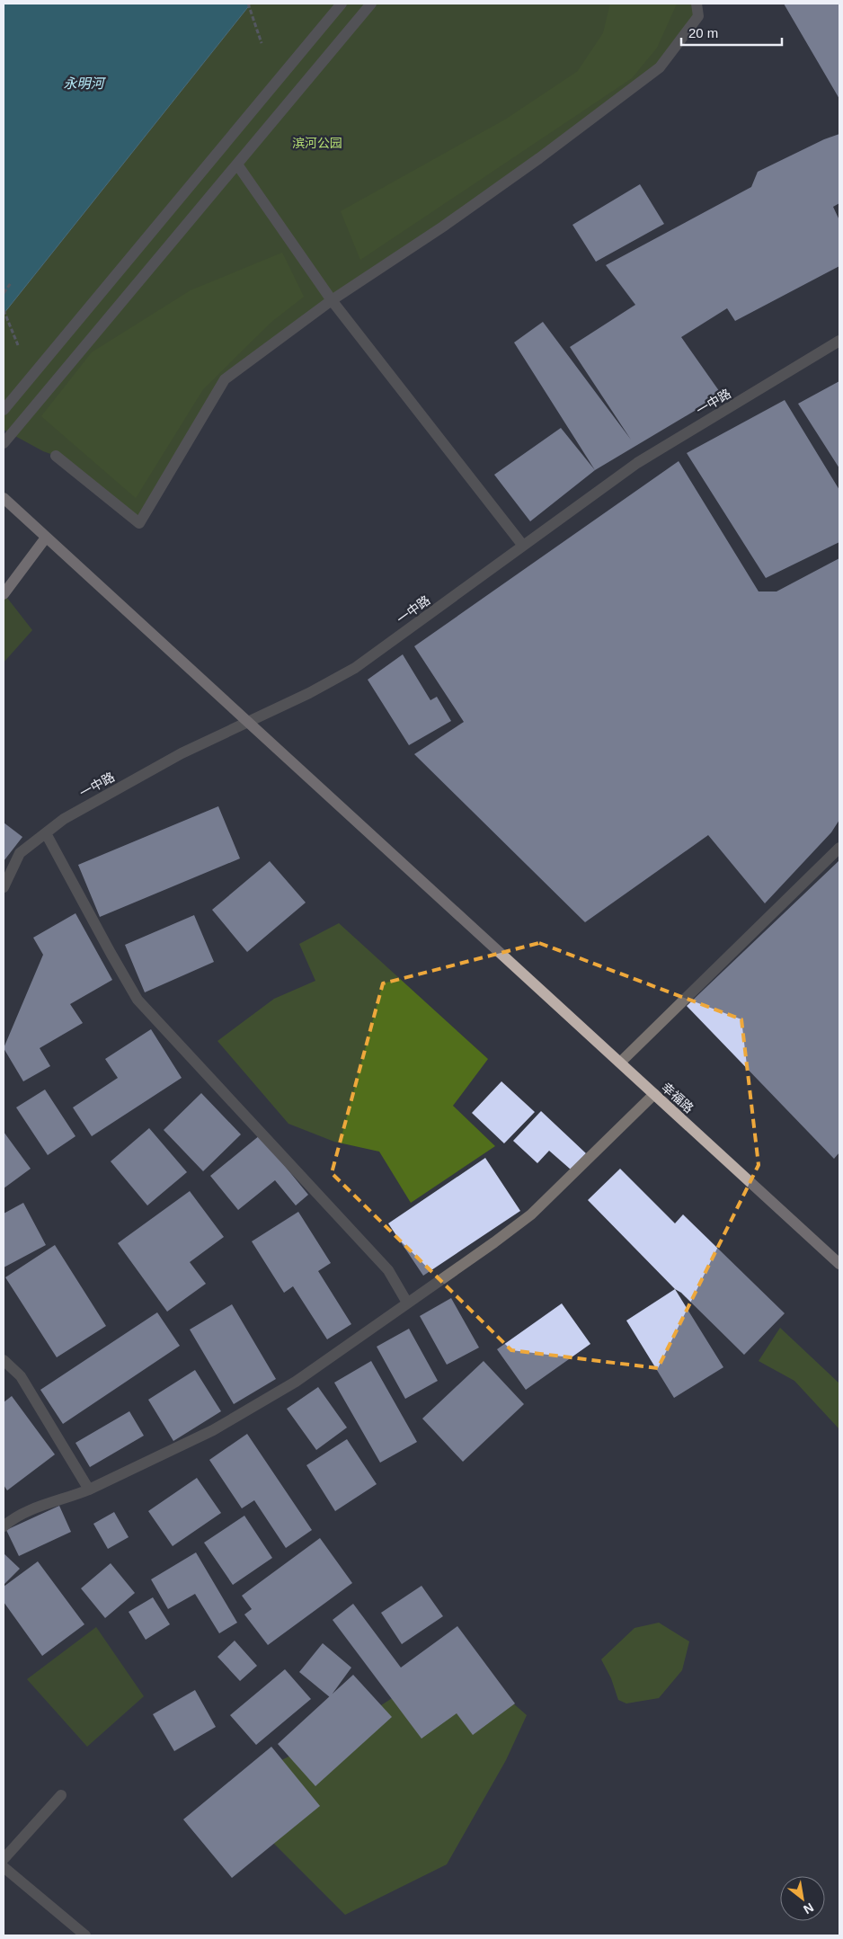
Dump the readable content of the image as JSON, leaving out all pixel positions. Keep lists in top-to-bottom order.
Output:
{
  "streets": {
    "main road": ["幸福路"],
    "street": ["一中路"]
  },
  "crossings": [
    ["一中路", "幸福路"]
  ],
  "water": ["永明河"],
  "parks": ["滨河公园"],
  "scale_bar": "20 m",
  "north": "bottom right"
}
